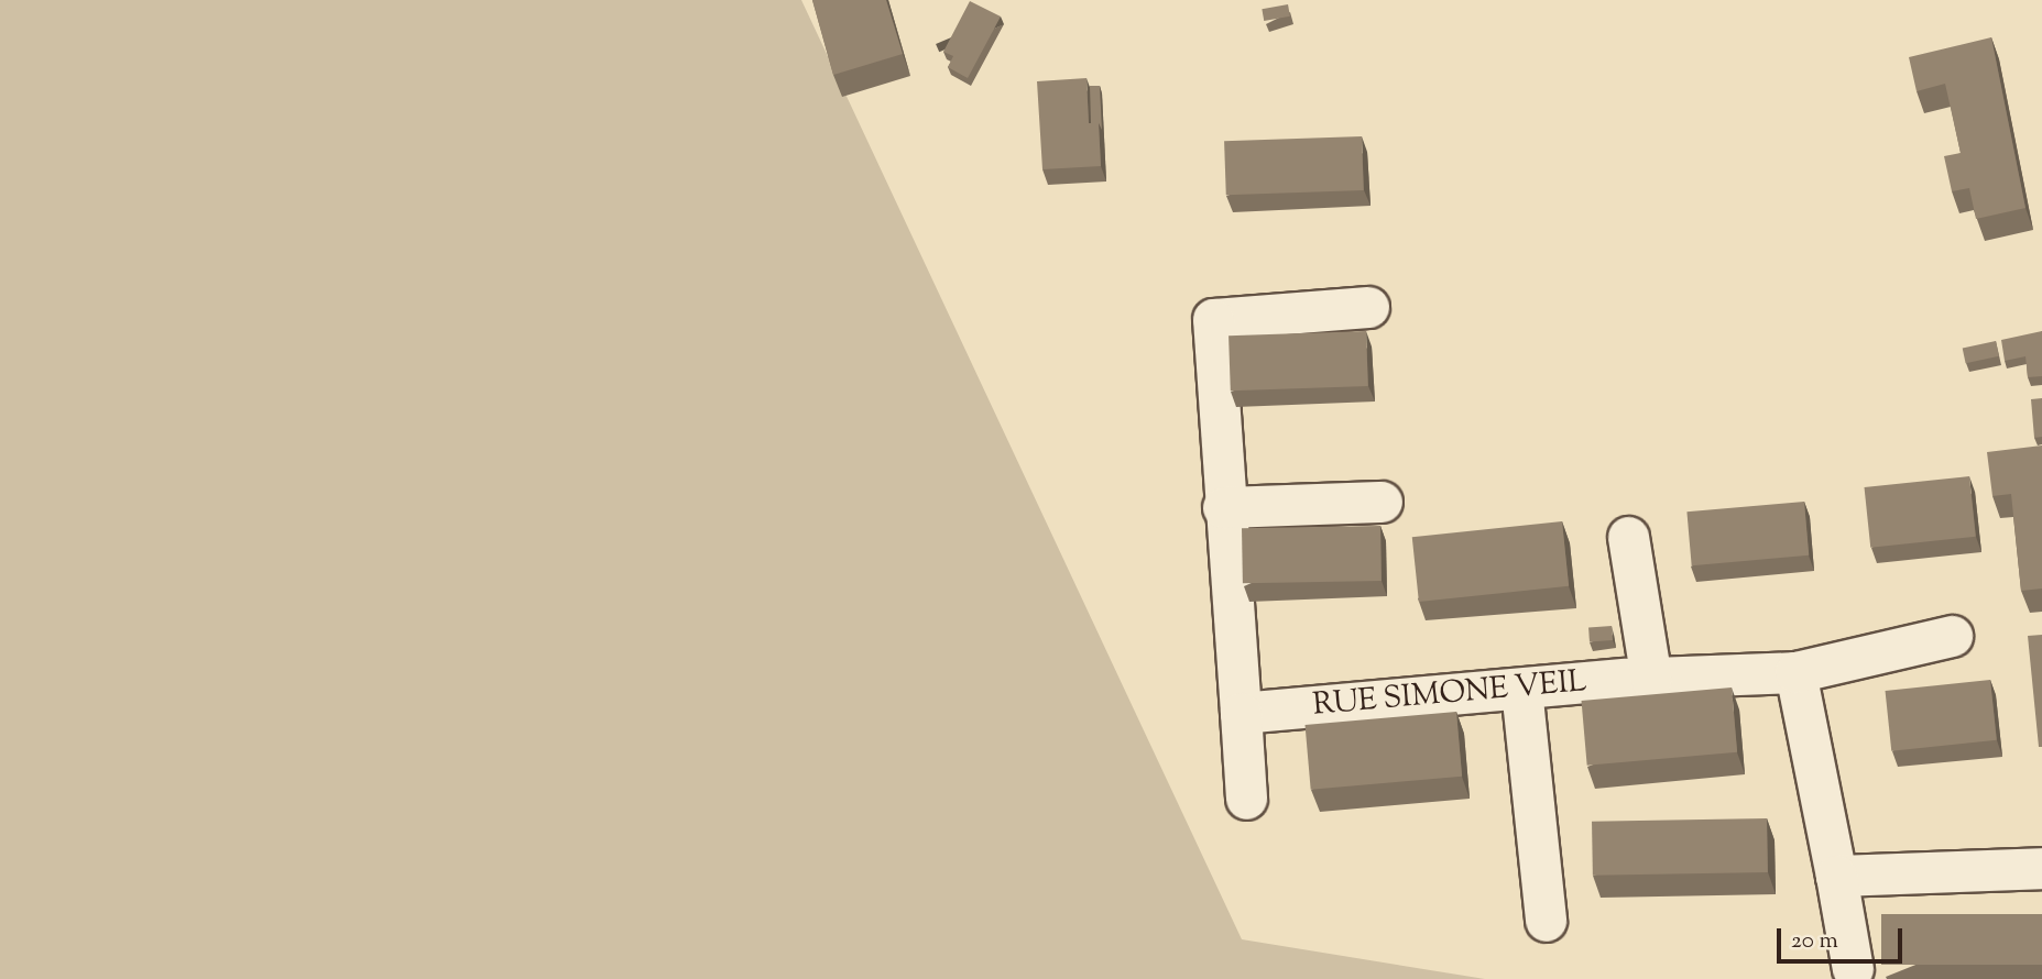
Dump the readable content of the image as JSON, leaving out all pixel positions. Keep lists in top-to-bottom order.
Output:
{
  "streets": {
    "street": ["RUE SIMONE VEIL"]
  },
  "scale_bar": "20 m"
}
